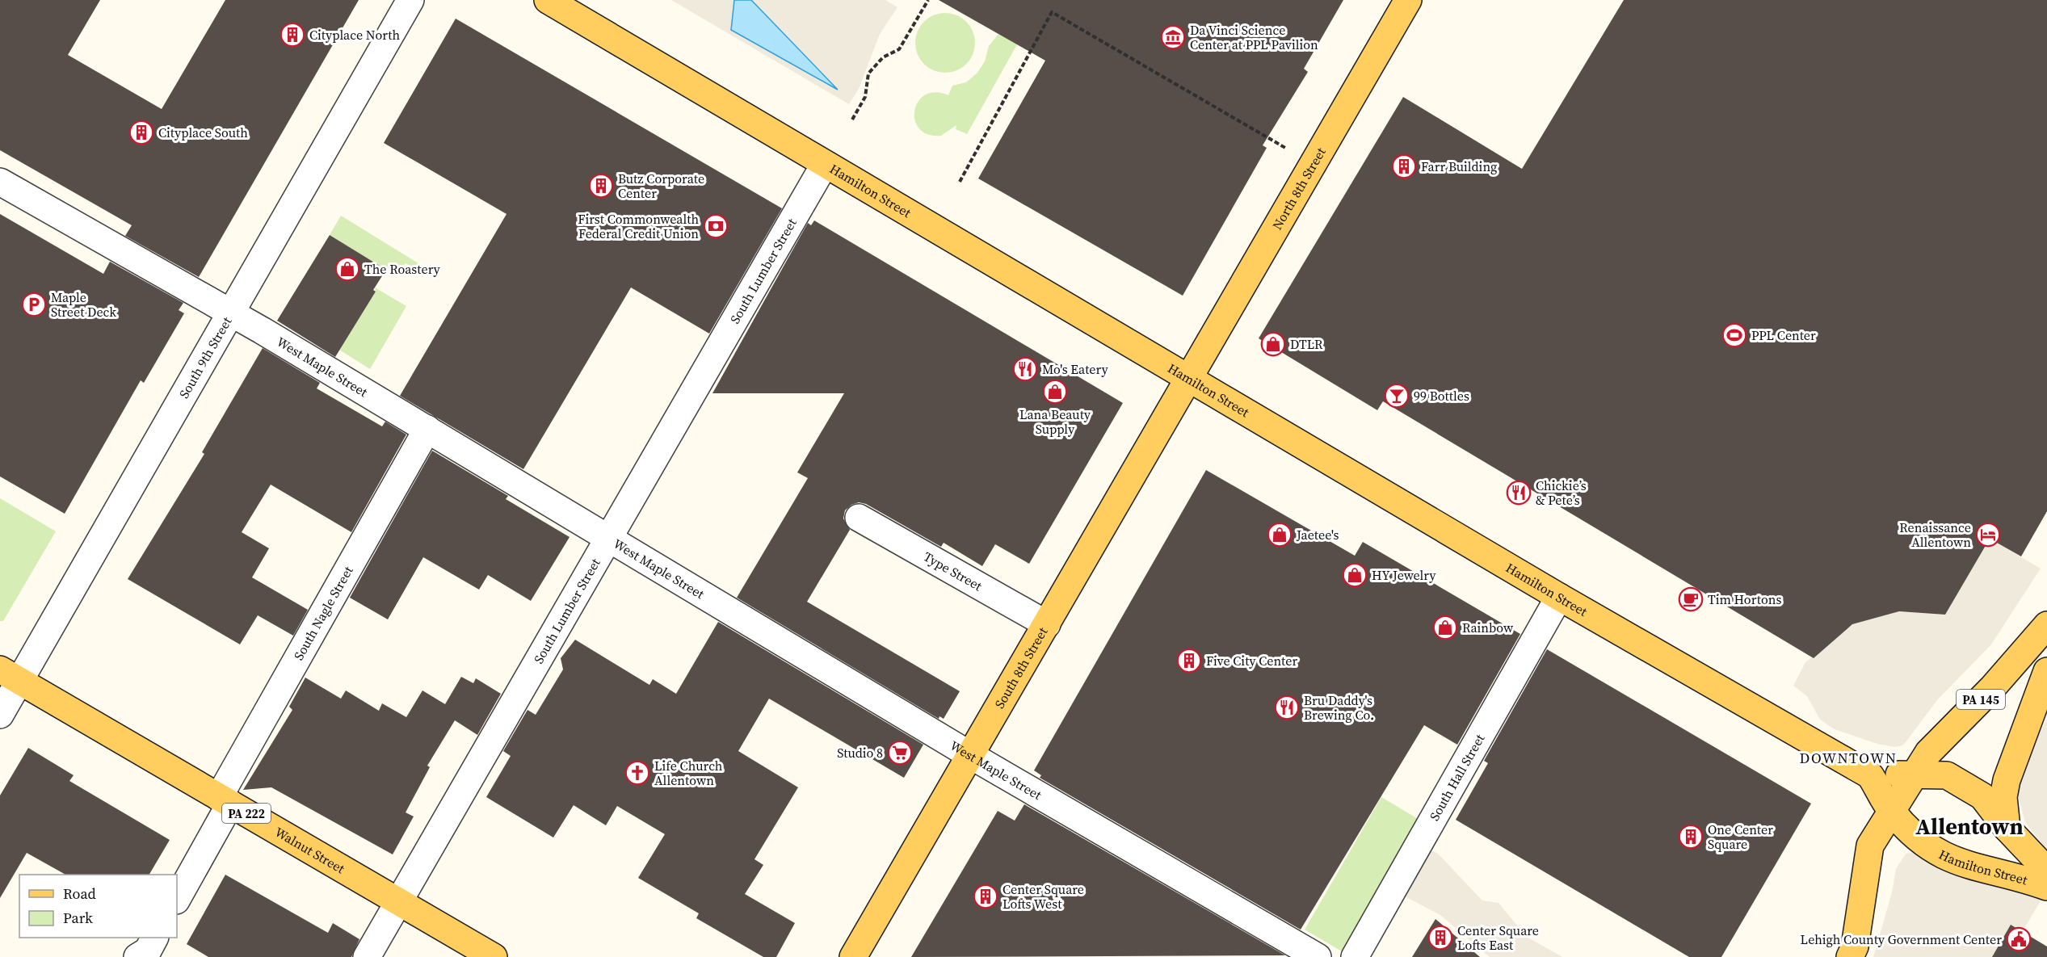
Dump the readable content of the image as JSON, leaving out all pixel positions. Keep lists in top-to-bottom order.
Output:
{
  "streets": {
    "main road": [
      "North 8th Street",
      "Hamilton Street",
      "South 8th Street",
      "PA 145",
      "PA 222",
      "Walnut Street"
    ],
    "street": [
      "South Lumber Street",
      "South 9th Street",
      "West Maple Street",
      "Type Street",
      "South Nagle Street",
      "South Hall Street"
    ]
  },
  "crossings": [
    ["North 8th Street", "Hamilton Street"],
    ["North 8th Street", "South 8th Street"],
    ["Hamilton Street", "South Lumber Street"],
    ["Hamilton Street", "South 8th Street"],
    ["Hamilton Street", "PA 145"],
    ["Hamilton Street", "South Hall Street"],
    ["South Lumber Street", "West Maple Street"],
    ["South Lumber Street", "Walnut Street"],
    ["South 9th Street", "West Maple Street"],
    ["South 9th Street", "Walnut Street"],
    ["West Maple Street", "South Nagle Street"],
    ["West Maple Street", "South 8th Street"],
    ["Type Street", "South 8th Street"],
    ["South Nagle Street", "Walnut Street"]
  ],
  "districts": ["DOWNTOWN", "Allentown"],
  "places": {
    "building": [
      "Cityplace North",
      "Cityplace South",
      "Farr Building",
      "Butz Corporate Center",
      "Five City Center",
      "One Center Square",
      "Center Square Lofts West",
      "Center Square Lofts East"
    ],
    "museum": ["Da Vinci Science Center at PPL Pavilion"],
    "bank": ["First Commonwealth Federal Credit Union"],
    "shop": [
      "The Roastery",
      "DTLR",
      "Lana Beauty Supply",
      "Jaetee's",
      "HY Jewelry",
      "Rainbow"
    ],
    "parking": ["Maple Street Deck"],
    "sports": ["PPL Center"],
    "restaurant": ["Mo's Eatery", "Chickie’s & Pete’s", "Bru Daddy's Brewing Co."],
    "bar": ["99 Bottles"],
    "hotel": ["Renaissance Allentown"],
    "cafe": ["Tim Hortons"],
    "supermarket": ["Studio 8"],
    "church": ["Life Church Allentown"],
    "public building": ["Lehigh County Government Center"]
  },
  "legend": ["Road", "Park"]
}
